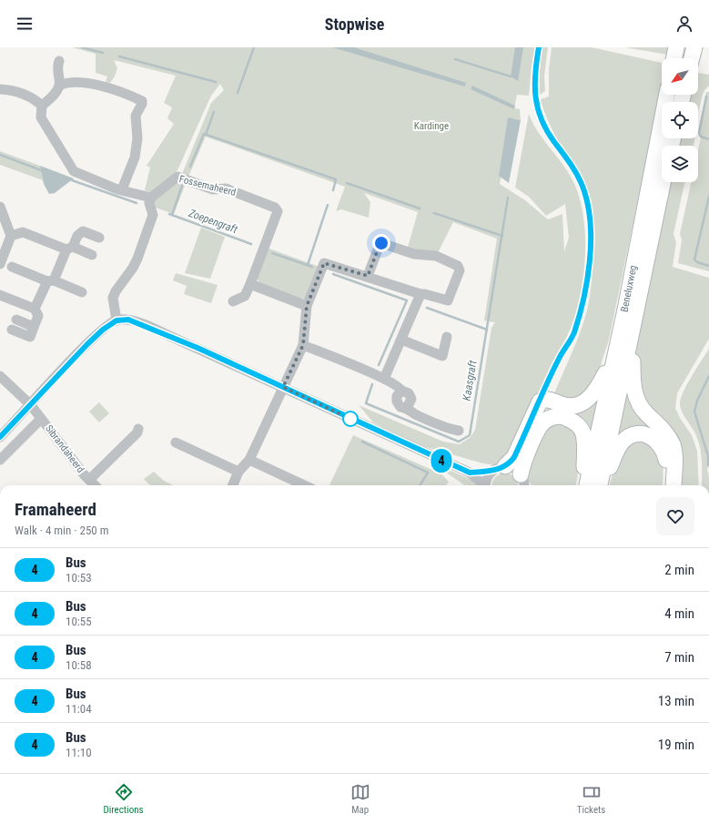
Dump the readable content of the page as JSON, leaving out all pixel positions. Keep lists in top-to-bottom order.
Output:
{
  "streets": {
    "highway": ["Beneluxweg"],
    "street": ["Fossemaheerd", "Sibrandaheerd"]
  },
  "water": ["Zoepengraft", "Kaasgraft"],
  "parks": ["Kardinge"],
  "lines": ["bus line 4"],
  "north": "bottom left",
  "page": {
    "header": "Stopwise",
    "on_map": "4",
    "heading": ["Framaheerd", "Walk · 4 min · 250 m"],
    "list": [
      {
        "mark": "4",
        "name": "Bus",
        "note": "10:53",
        "value": "2 min"
      },
      {
        "mark": "4",
        "name": "Bus",
        "note": "10:55",
        "value": "4 min"
      },
      {
        "mark": "4",
        "name": "Bus",
        "note": "10:58",
        "value": "7 min"
      },
      {
        "mark": "4",
        "name": "Bus",
        "note": "11:04",
        "value": "13 min"
      },
      {
        "mark": "4",
        "name": "Bus",
        "note": "11:10",
        "value": "19 min"
      }
    ],
    "tabs": ["Directions", "Map", "Tickets"]
  }
}
